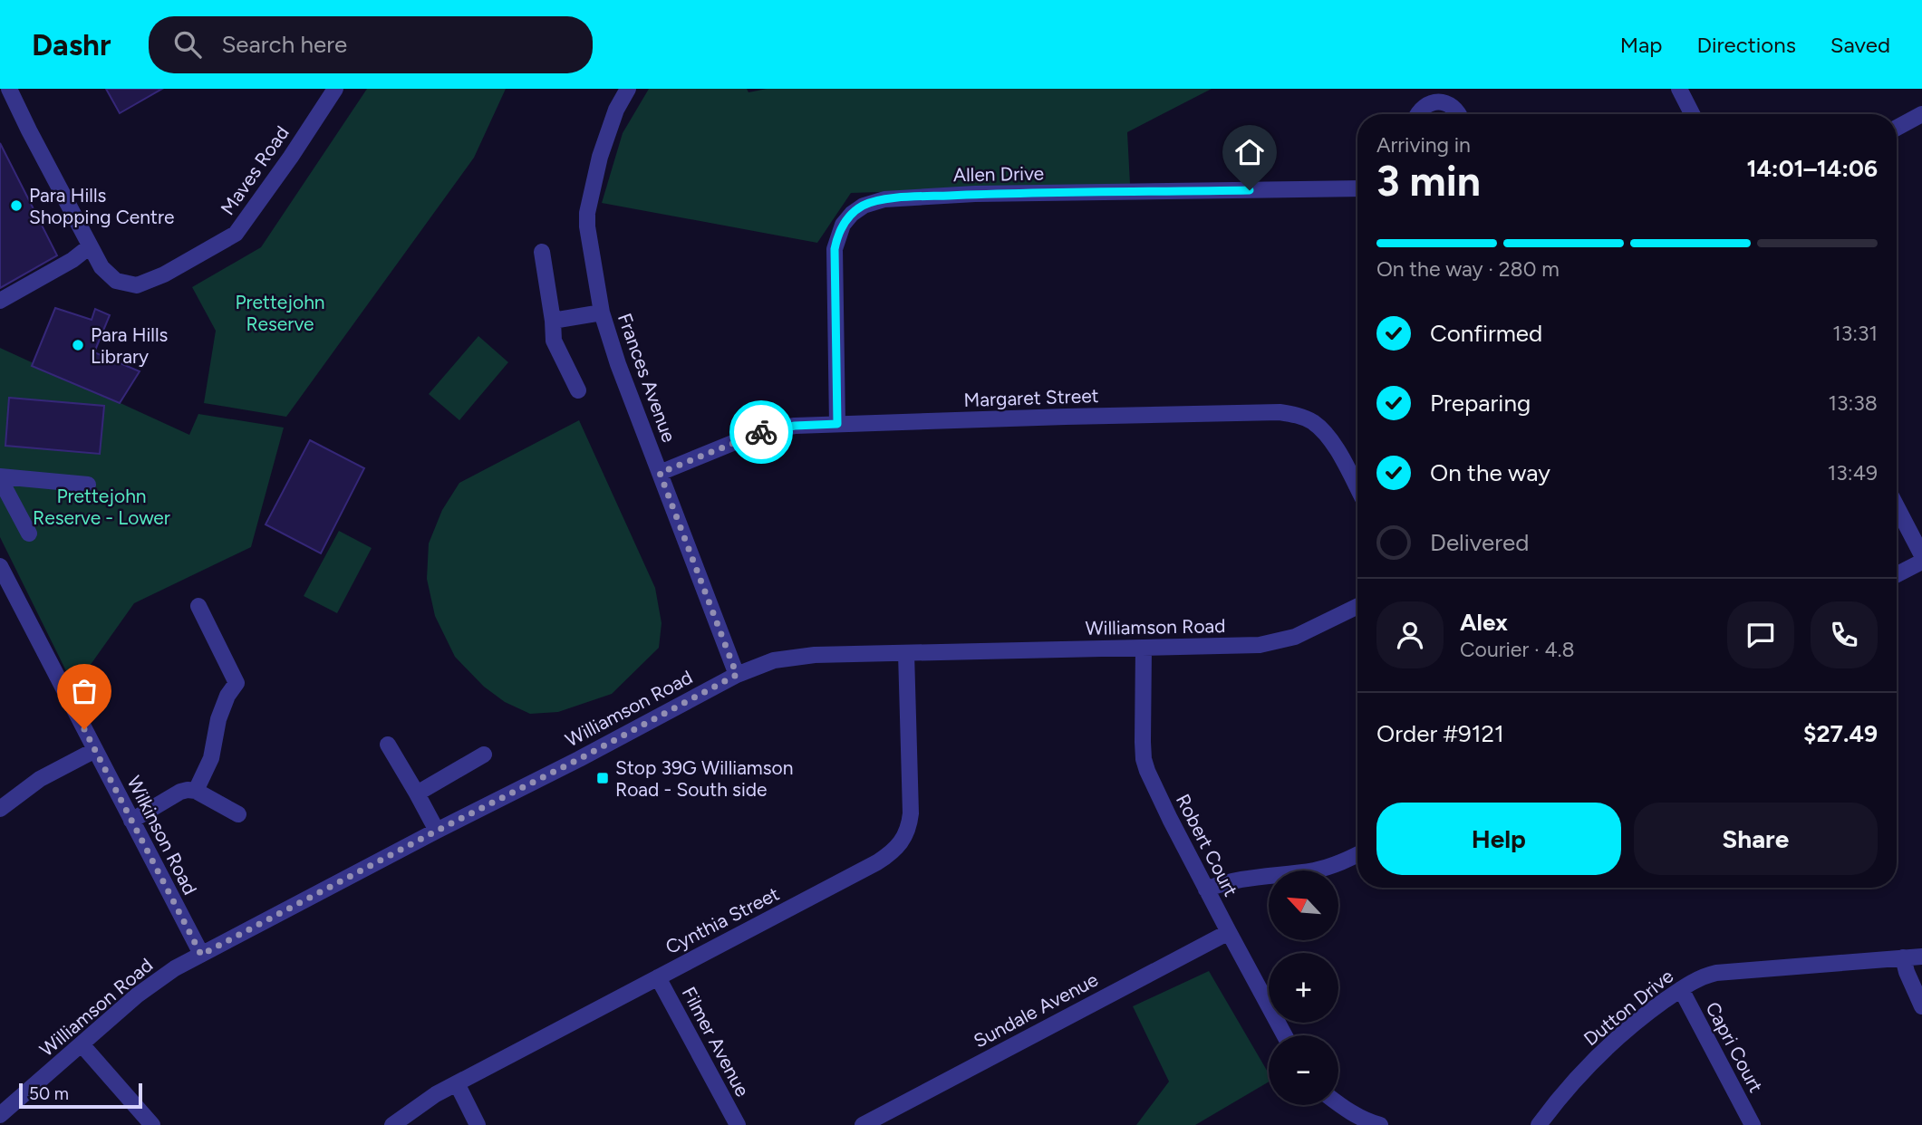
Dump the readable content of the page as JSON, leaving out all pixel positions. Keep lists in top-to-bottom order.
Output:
{
  "streets": {
    "street": [
      "Maves Road",
      "Allen Drive",
      "Frances Avenue",
      "Margaret Street",
      "Williamson Road",
      "Wilkinson Road",
      "Robert Court",
      "Cynthia Street",
      "Dutton Drive",
      "Sundale Avenue",
      "Filmer Avenue",
      "Capri Court"
    ]
  },
  "crossings": [
    ["Allen Drive", "Margaret Street"],
    ["Frances Avenue", "Margaret Street"],
    ["Frances Avenue", "Williamson Road"],
    ["Williamson Road", "Wilkinson Road"],
    ["Williamson Road", "Robert Court"],
    ["Williamson Road", "Cynthia Street"],
    ["Robert Court", "Sundale Avenue"],
    ["Cynthia Street", "Filmer Avenue"],
    ["Dutton Drive", "Capri Court"]
  ],
  "parks": ["Prettejohn Reserve", "Prettejohn Reserve - Lower"],
  "places": {
    "other": ["Para Hills Shopping Centre", "Para Hills Library"],
    "transit": ["Stop 39G Williamson Road - South side"]
  },
  "scale_bar": "50 m",
  "north": "top left",
  "page": {
    "header": "Dashr",
    "search": "Search here",
    "nav": ["Map", "Directions", "Saved"],
    "heading": ["3 min", "Arriving in", "14:01–14:06"],
    "panel": [
      "Alex",
      "Courier · 4.8",
      "Order #9121",
      "$27.49"
    ],
    "bar": "On the way · 280 m",
    "list": [
      ["Confirmed", "13:31"],
      ["Preparing", "13:38"],
      ["On the way", "13:49"],
      "Delivered"
    ],
    "buttons": ["Help", "Share"],
    "map_buttons": ["+", "−"],
    "scale": "50 m"
  }
}
